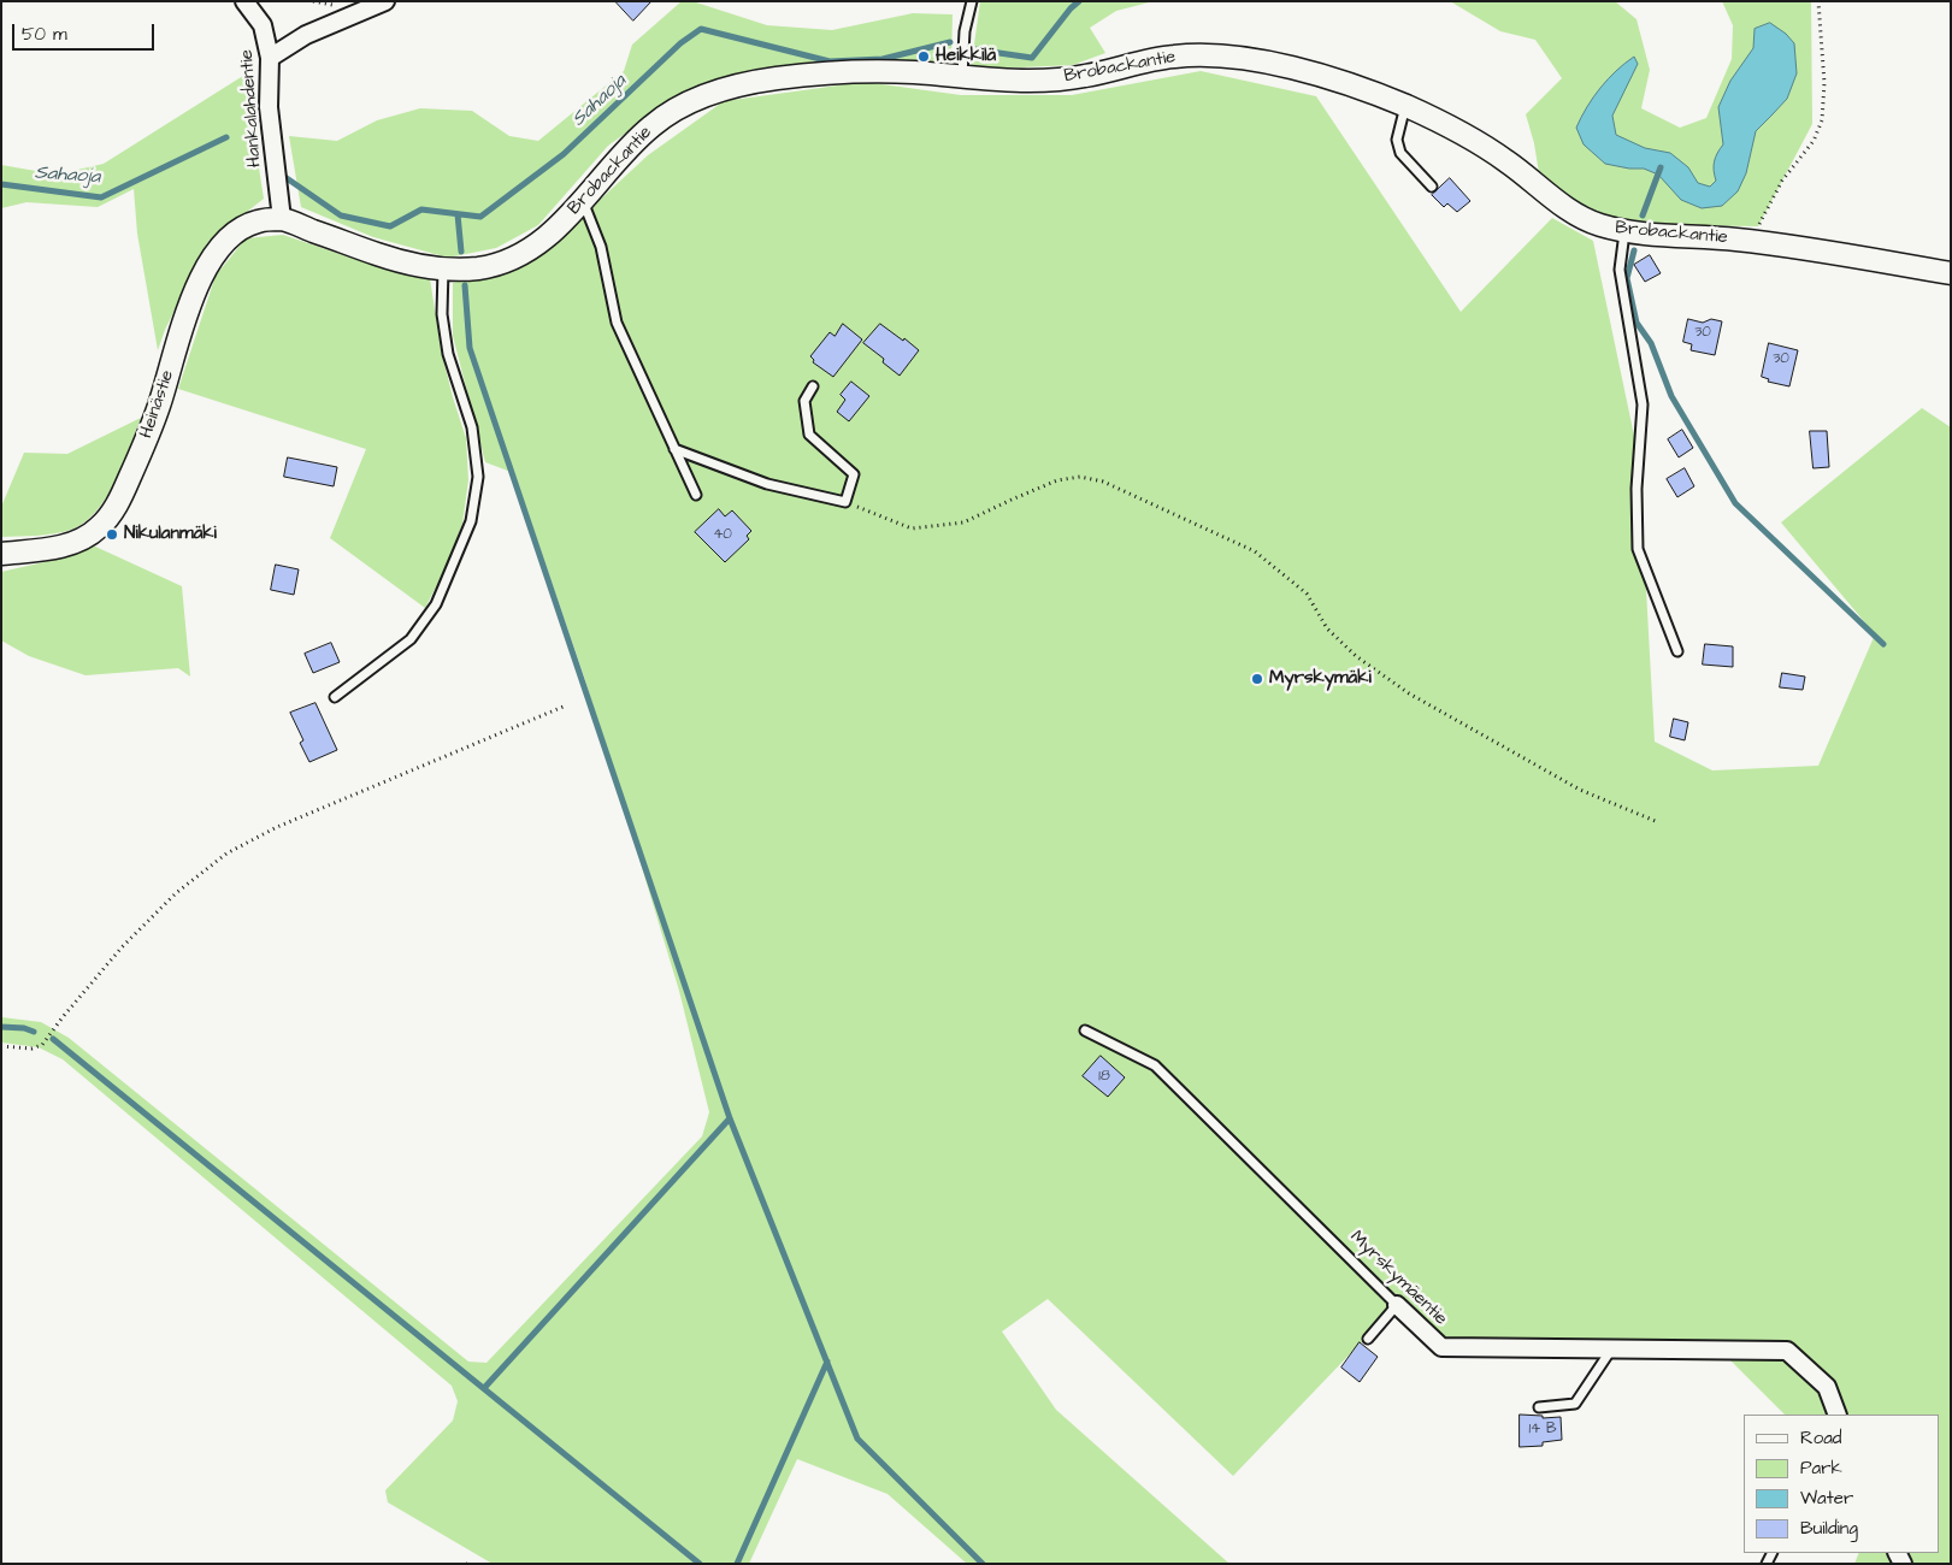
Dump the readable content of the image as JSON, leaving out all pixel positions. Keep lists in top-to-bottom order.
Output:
{
  "streets": {
    "street": [
      "Brobackantie",
      "Hankalahdentie",
      "Heinästie",
      "Myrskymäentie"
    ]
  },
  "crossings": [
    ["Brobackantie", "Hankalahdentie"],
    ["Brobackantie", "Heinästie"],
    ["Hankalahdentie", "Heinästie"]
  ],
  "water": ["Sahaoja"],
  "places": ["Heikkilä", "Nikulanmäki", "Myrskymäki"],
  "house_numbers": [
    "30",
    "30",
    "40",
    "18",
    "14 B"
  ],
  "legend": [
    "Road",
    "Park",
    "Water",
    "Building"
  ],
  "scale_bar": "50 m"
}
